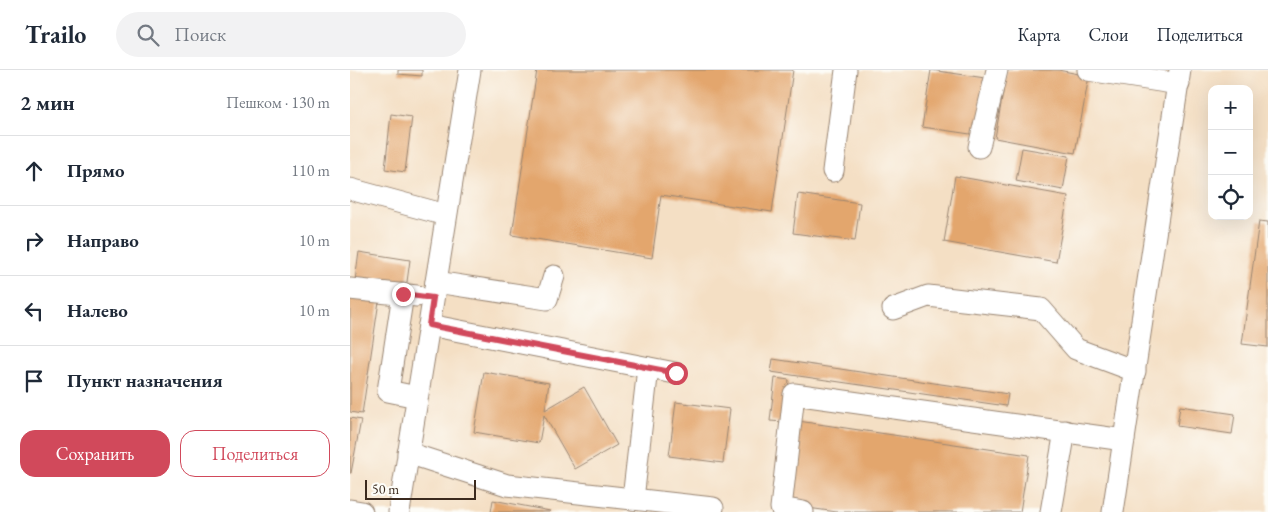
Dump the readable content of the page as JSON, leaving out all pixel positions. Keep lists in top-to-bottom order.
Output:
{
  "scale_bar": "50 m",
  "page": {
    "header": "Trailo",
    "search": "Поиск",
    "nav": ["Карта", "Слои", "Поделиться"],
    "heading": ["2 мин", "Пешком · 130 m"],
    "map_buttons": ["+", "−"],
    "list": [
      ["Прямо", "110 m"],
      ["Направо", "10 m"],
      ["Налево", "10 m"],
      "Пункт назначения"
    ],
    "buttons": ["Сохранить", "Поделиться"],
    "scale": "50 m"
  }
}
